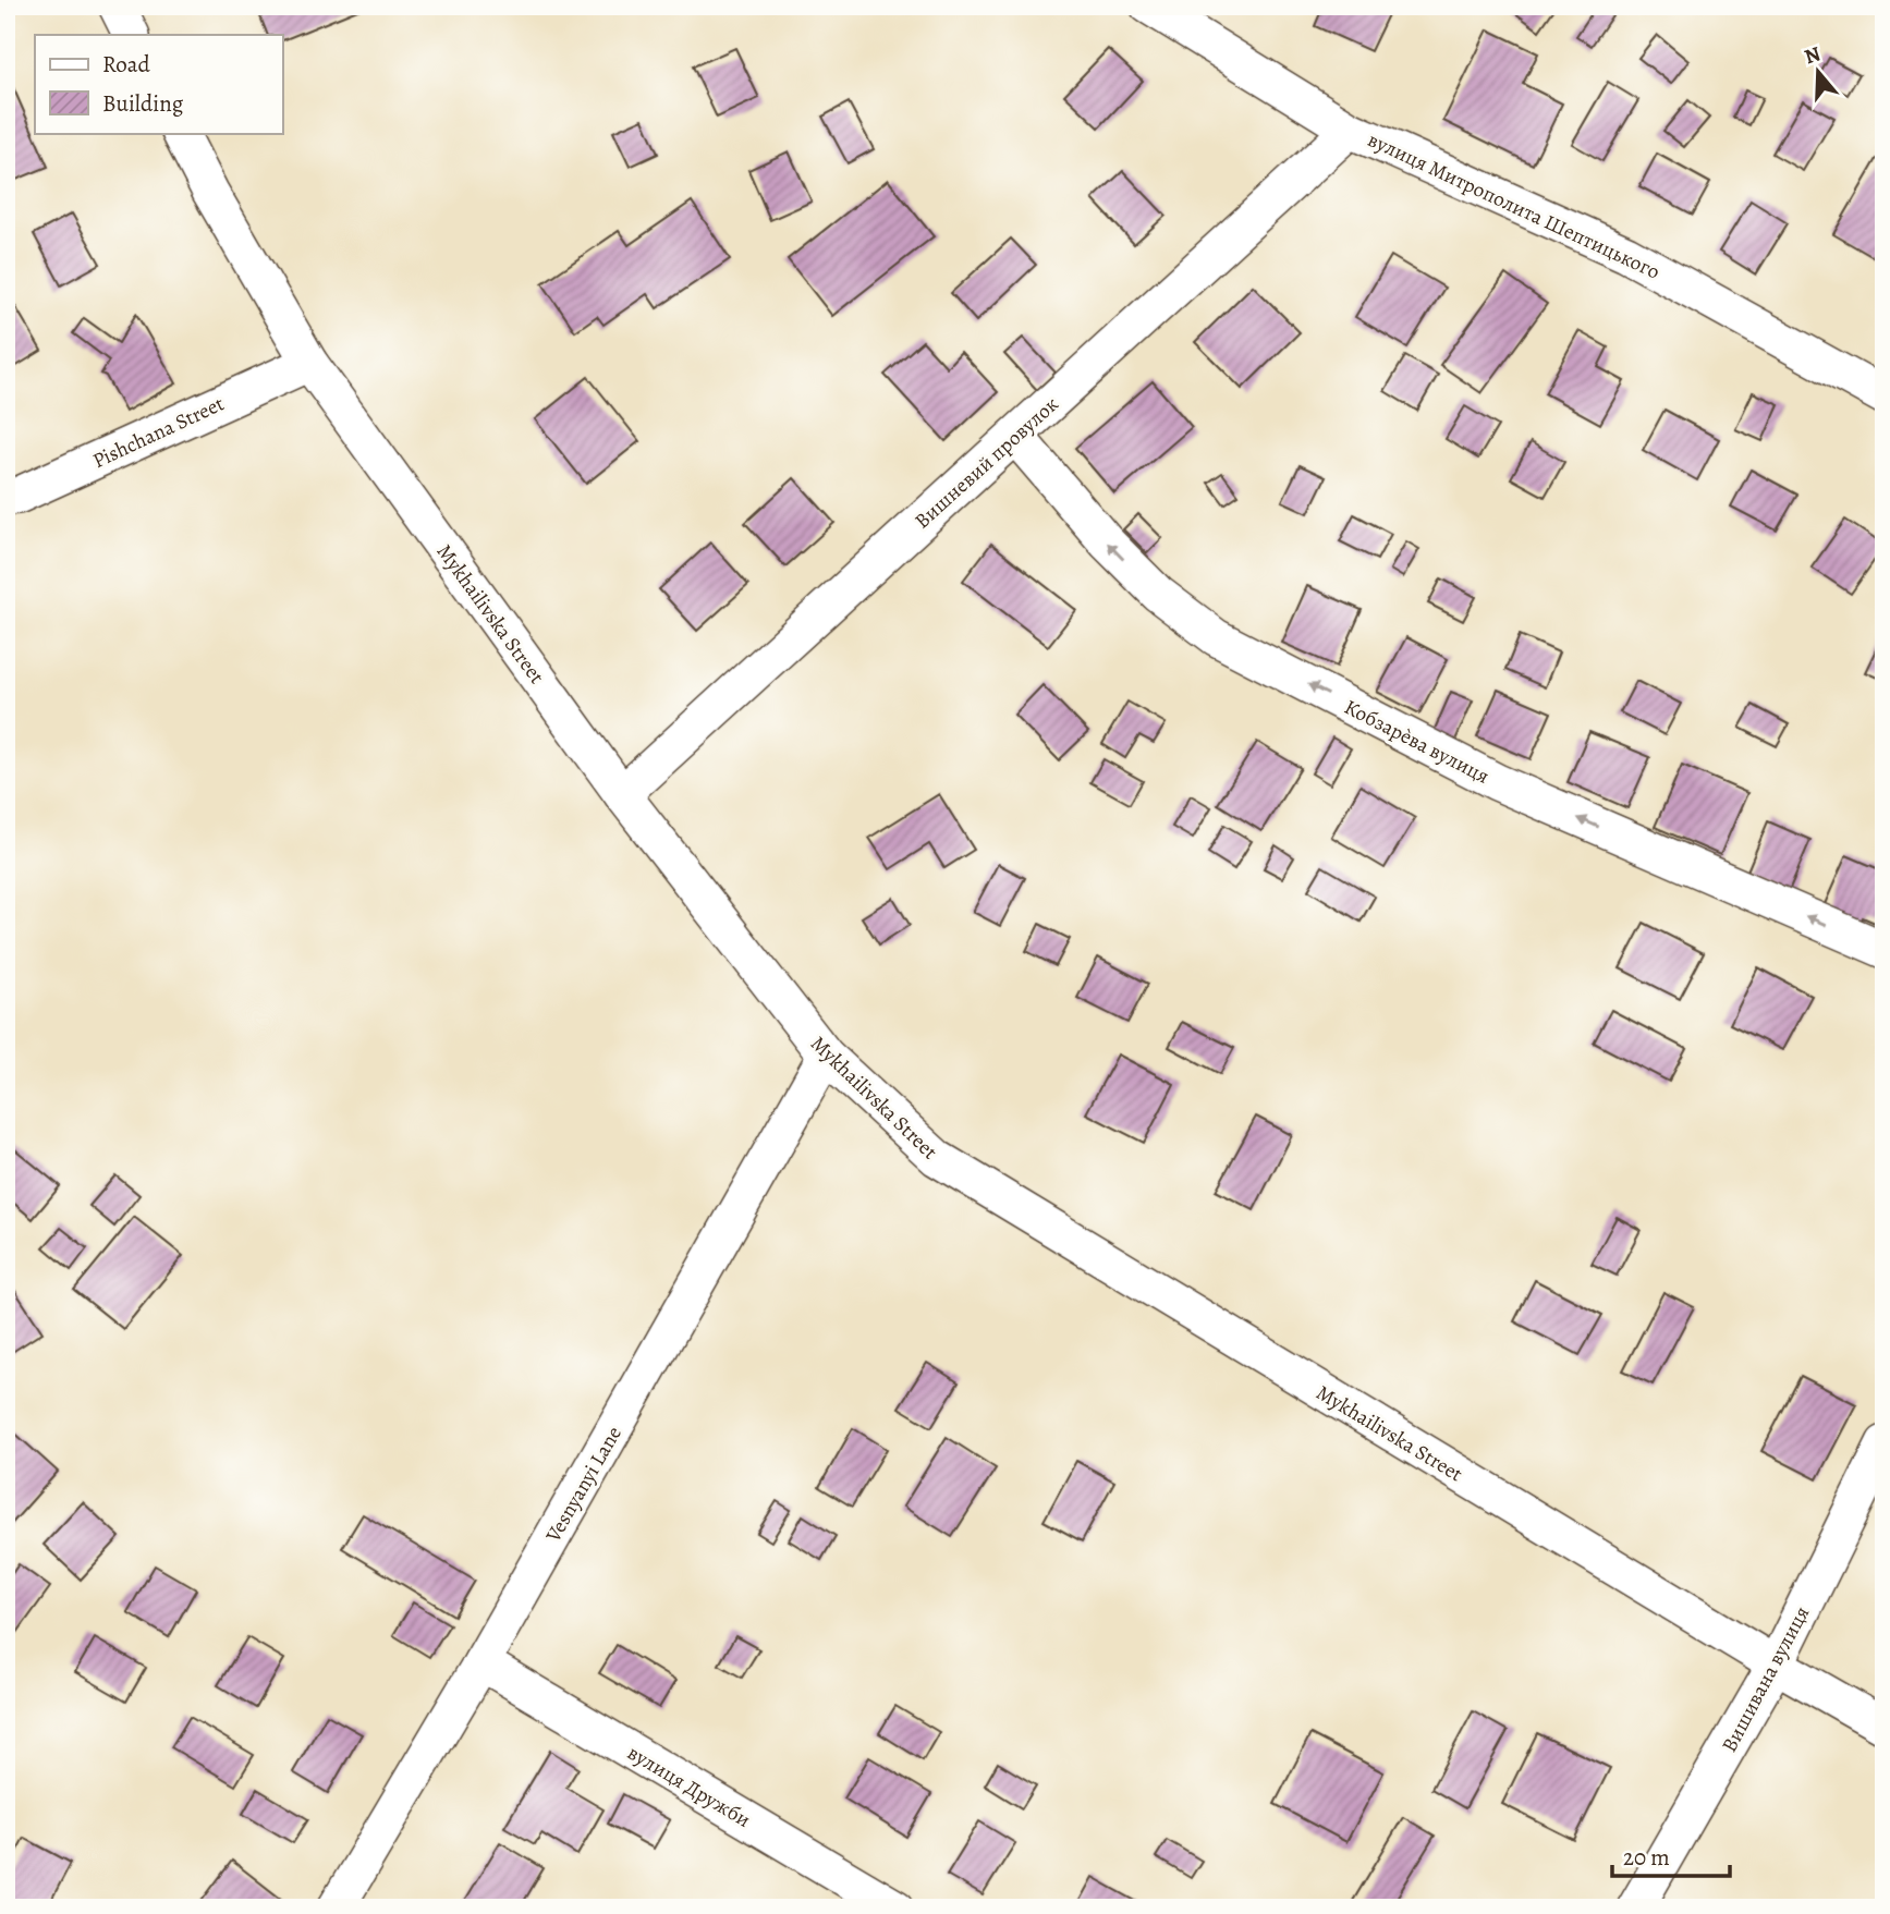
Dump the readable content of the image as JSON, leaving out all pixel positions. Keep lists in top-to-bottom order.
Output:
{
  "streets": {
    "street": [
      "вулиця Митрополита Шептицького",
      "Pishchana Street",
      "Вишневий провулок",
      "Mykhailivska Street",
      "Кобзарèва вулиця",
      "Vesnyanyi Lane",
      "Вишивана вулиця",
      "вулиця Дружби"
    ]
  },
  "crossings": [
    ["вулиця Митрополита Шептицького", "Вишневий провулок"],
    ["Pishchana Street", "Mykhailivska Street"],
    ["Вишневий провулок", "Mykhailivska Street"],
    ["Вишневий провулок", "Кобзарèва вулиця"],
    ["Mykhailivska Street", "Vesnyanyi Lane"],
    ["Mykhailivska Street", "Вишивана вулиця"],
    ["Vesnyanyi Lane", "вулиця Дружби"]
  ],
  "one_way": ["Кобзарèва вулиця"],
  "legend": ["Road", "Building"],
  "scale_bar": "20 m",
  "north": "top"
}
